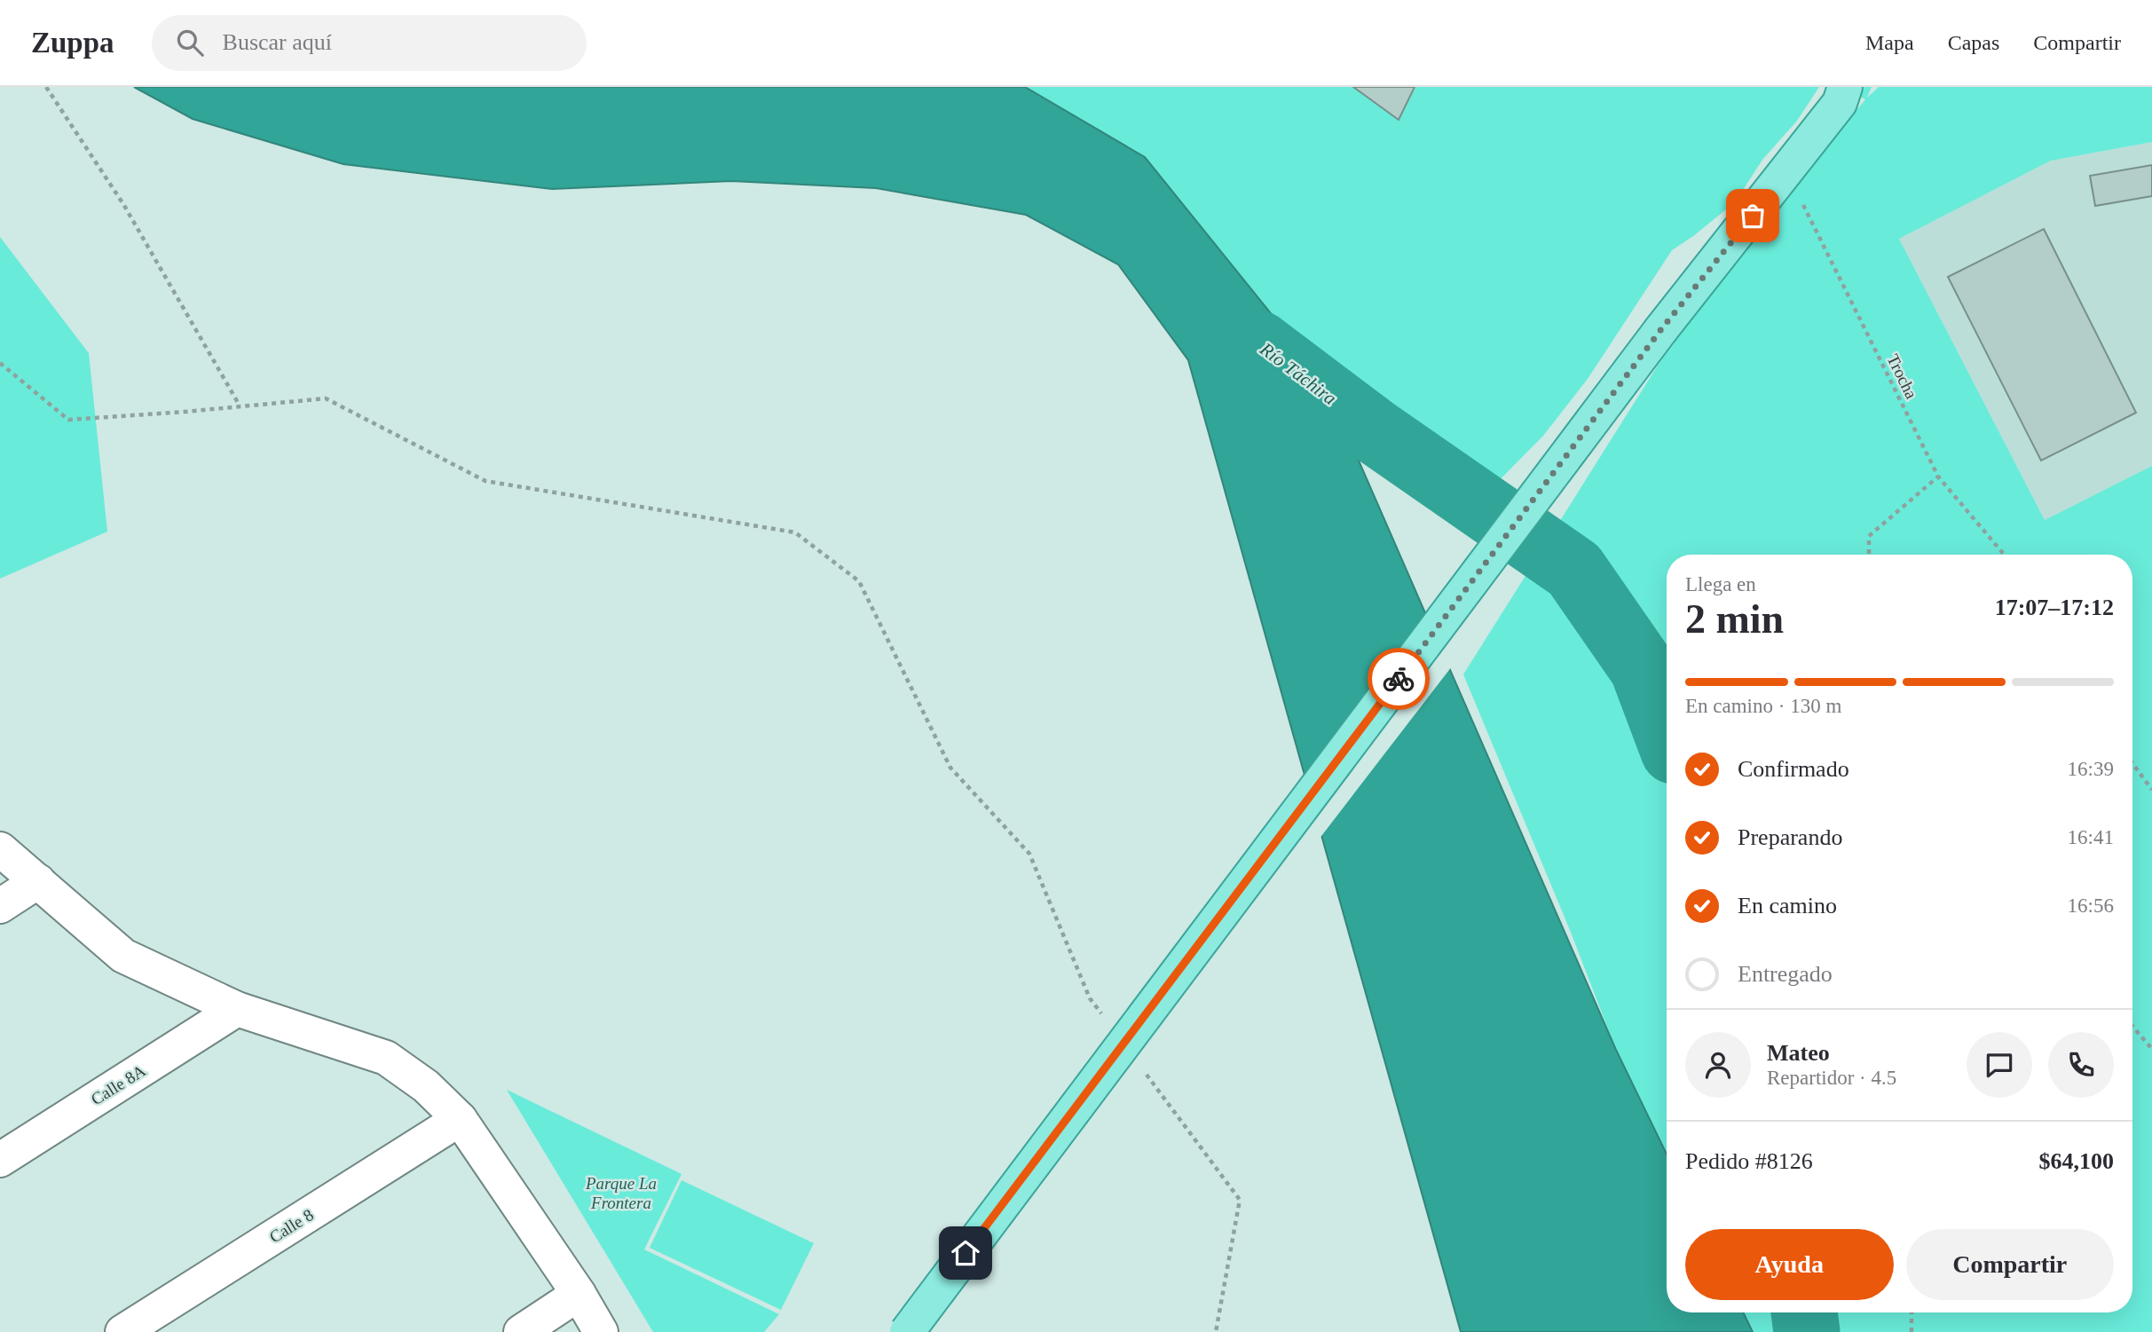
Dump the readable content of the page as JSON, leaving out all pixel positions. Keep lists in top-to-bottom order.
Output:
{
  "streets": {
    "street": ["Calle 8A", "Calle 8"],
    "path": ["Trocha"]
  },
  "water": ["Río Táchira"],
  "parks": ["Parque La Frontera"],
  "page": {
    "header": "Zuppa",
    "search": "Buscar aquí",
    "nav": ["Mapa", "Capas", "Compartir"],
    "heading": ["2 min", "Llega en", "17:07–17:12"],
    "panel": [
      "Mateo",
      "Repartidor · 4.5",
      "Pedido #8126",
      "$64,100"
    ],
    "bar": "En camino · 130 m",
    "list": [
      ["Confirmado", "16:39"],
      ["Preparando", "16:41"],
      ["En camino", "16:56"],
      "Entregado"
    ],
    "buttons": ["Ayuda", "Compartir"]
  }
}
